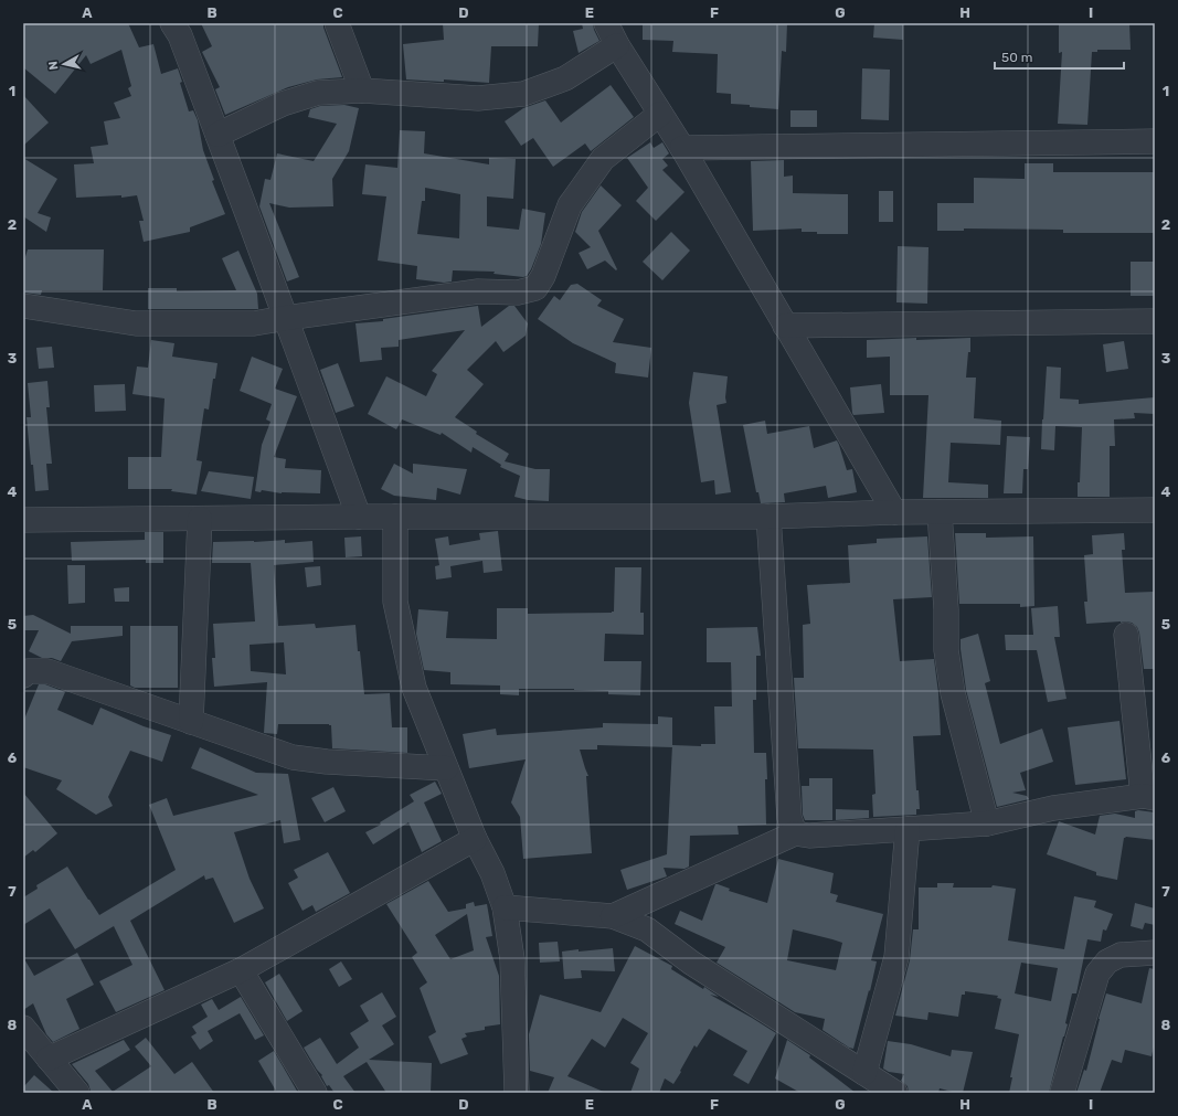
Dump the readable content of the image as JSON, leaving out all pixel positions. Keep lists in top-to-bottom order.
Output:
{
  "scale_bar": "50 m",
  "north": "left",
  "grid": {
    "columns": [
      "A",
      "B",
      "C",
      "D",
      "E",
      "F",
      "G",
      "H",
      "I"
    ],
    "rows": [
      "1",
      "2",
      "3",
      "4",
      "5",
      "6",
      "7",
      "8"
    ]
  }
}
